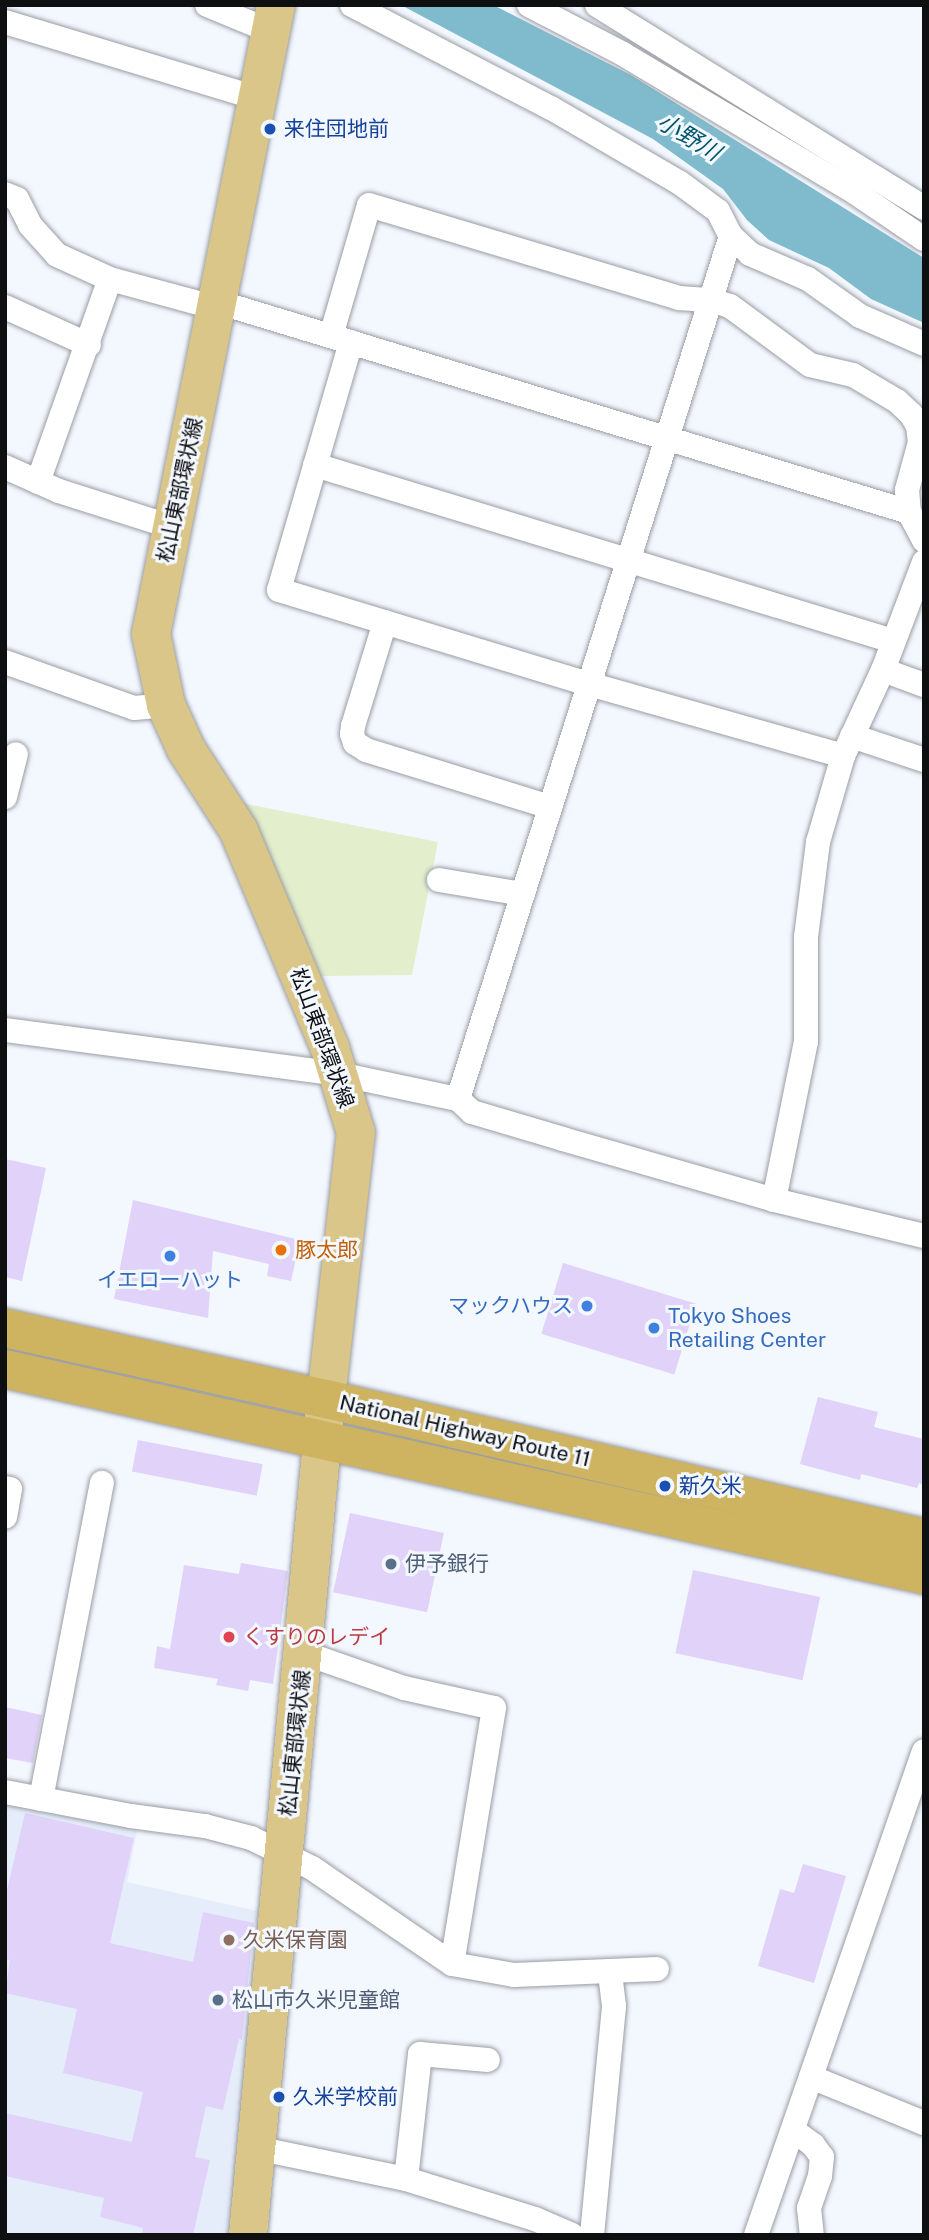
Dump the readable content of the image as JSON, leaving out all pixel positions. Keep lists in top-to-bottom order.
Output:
{
  "streets": {
    "highway": ["National Highway Route 11"],
    "main road": ["松山東部環状線"]
  },
  "crossings": [
    ["松山東部環状線", "National Highway Route 11"]
  ],
  "water": ["小野川"],
  "places": [
    "来住団地前",
    "豚太郎",
    "イエローハット",
    "マックハウス",
    "Tokyo Shoes Retailing Center",
    "新久米",
    "伊予銀行",
    "くすりのレデイ",
    "久米保育園",
    "松山市久米児童館",
    "久米学校前"
  ]
}
